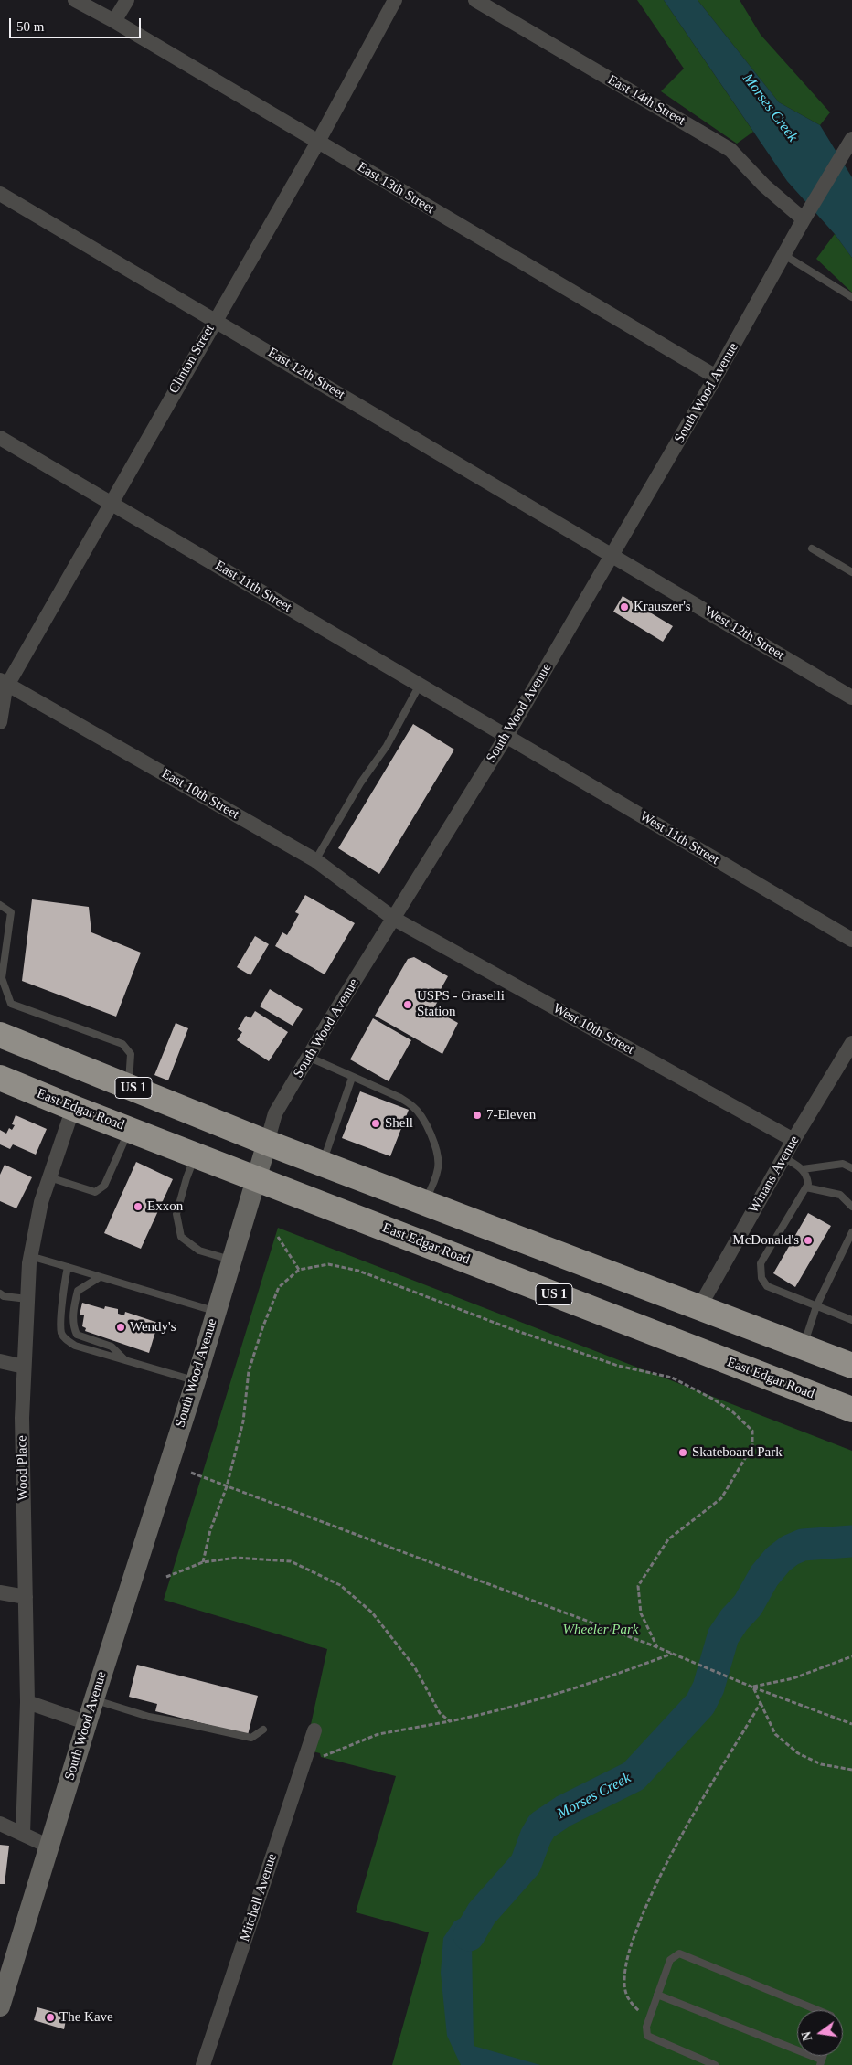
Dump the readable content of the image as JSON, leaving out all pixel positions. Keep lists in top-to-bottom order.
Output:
{
  "streets": {
    "highway": ["US 1", "East Edgar Road"],
    "main road": ["South Wood Avenue"],
    "street": [
      "East 14th Street",
      "East 13th Street",
      "Clinton Street",
      "East 12th Street",
      "East 11th Street",
      "West 12th Street",
      "East 10th Street",
      "West 11th Street",
      "West 10th Street",
      "Winans Avenue",
      "Wood Place",
      "Mitchell Avenue"
    ]
  },
  "crossings": [
    ["East 14th Street", "South Wood Avenue"],
    ["East 13th Street", "Clinton Street"],
    ["East 13th Street", "South Wood Avenue"],
    ["Clinton Street", "East 12th Street"],
    ["Clinton Street", "East 11th Street"],
    ["Clinton Street", "East 10th Street"],
    ["East 12th Street", "South Wood Avenue"],
    ["East 12th Street", "West 12th Street"],
    ["South Wood Avenue", "East 11th Street"],
    ["South Wood Avenue", "West 12th Street"],
    ["South Wood Avenue", "East 10th Street"],
    ["South Wood Avenue", "West 11th Street"],
    ["South Wood Avenue", "West 10th Street"],
    ["South Wood Avenue", "US 1"],
    ["South Wood Avenue", "East Edgar Road"],
    ["East 11th Street", "West 11th Street"],
    ["East 10th Street", "West 10th Street"],
    ["West 10th Street", "Winans Avenue"],
    ["US 1", "Winans Avenue"],
    ["East Edgar Road", "Wood Place"]
  ],
  "water": ["Morses Creek"],
  "parks": ["Wheeler Park"],
  "places": [
    "Krauszer's",
    "USPS - Graselli Station",
    "7-Eleven",
    "Shell",
    "Exxon",
    "McDonald's",
    "Wendy's",
    "Skateboard Park",
    "The Kave"
  ],
  "scale_bar": "50 m",
  "north": "left"
}
